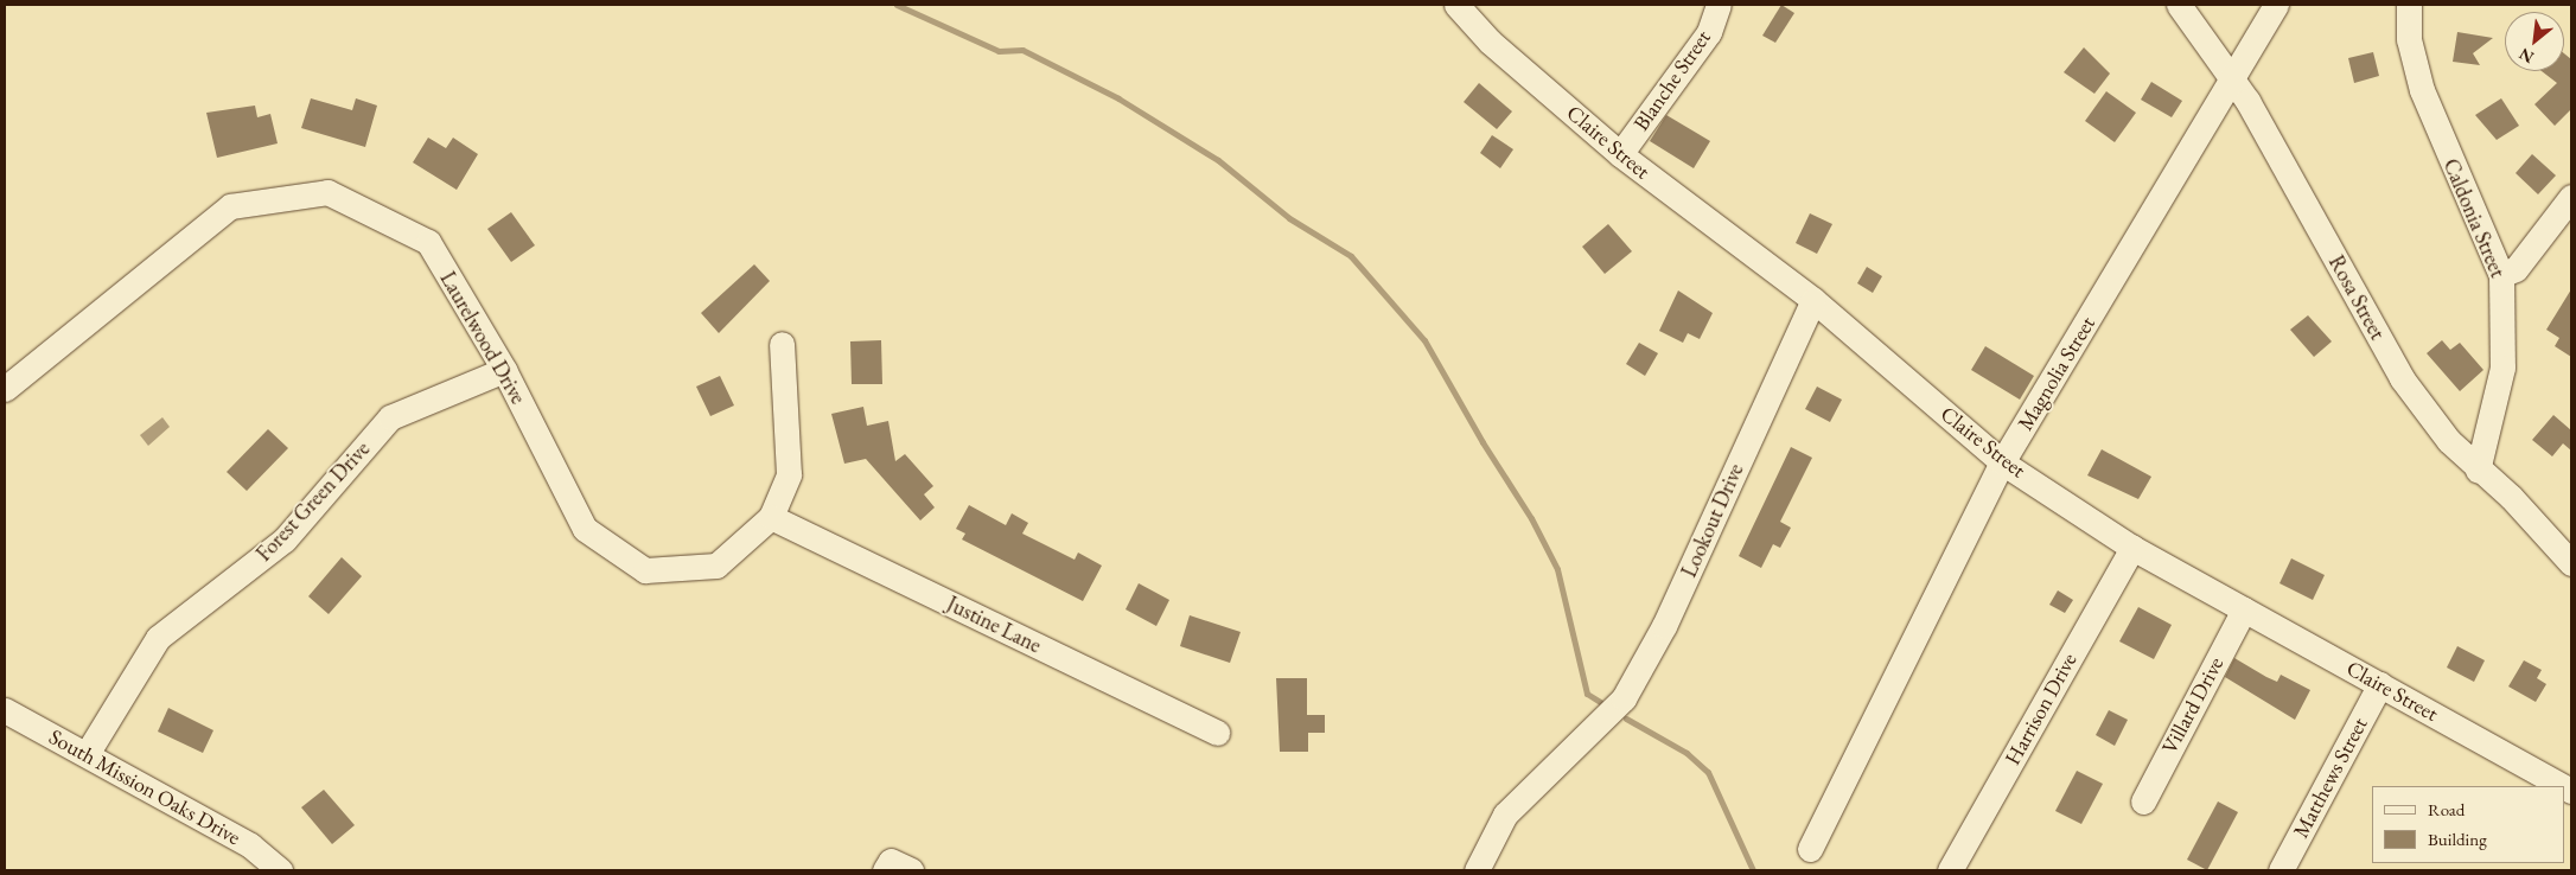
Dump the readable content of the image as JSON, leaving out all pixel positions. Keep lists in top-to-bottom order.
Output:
{
  "streets": {
    "street": [
      "Blanche Street",
      "Claire Street",
      "Caldonia Street",
      "Rosa Street",
      "Laurelwood Drive",
      "Magnolia Street",
      "Forest Green Drive",
      "Lookout Drive",
      "Justine Lane",
      "Villard Drive",
      "Harrison Drive",
      "Matthews Street",
      "South Mission Oaks Drive"
    ]
  },
  "crossings": [
    ["Blanche Street", "Claire Street"],
    ["Claire Street", "Magnolia Street"],
    ["Claire Street", "Lookout Drive"],
    ["Claire Street", "Villard Drive"],
    ["Claire Street", "Harrison Drive"],
    ["Claire Street", "Matthews Street"],
    ["Caldonia Street", "Rosa Street"],
    ["Rosa Street", "Magnolia Street"],
    ["Laurelwood Drive", "Forest Green Drive"],
    ["Laurelwood Drive", "Justine Lane"],
    ["Forest Green Drive", "South Mission Oaks Drive"]
  ],
  "legend": ["Road", "Building"],
  "north": "bottom left"
}
